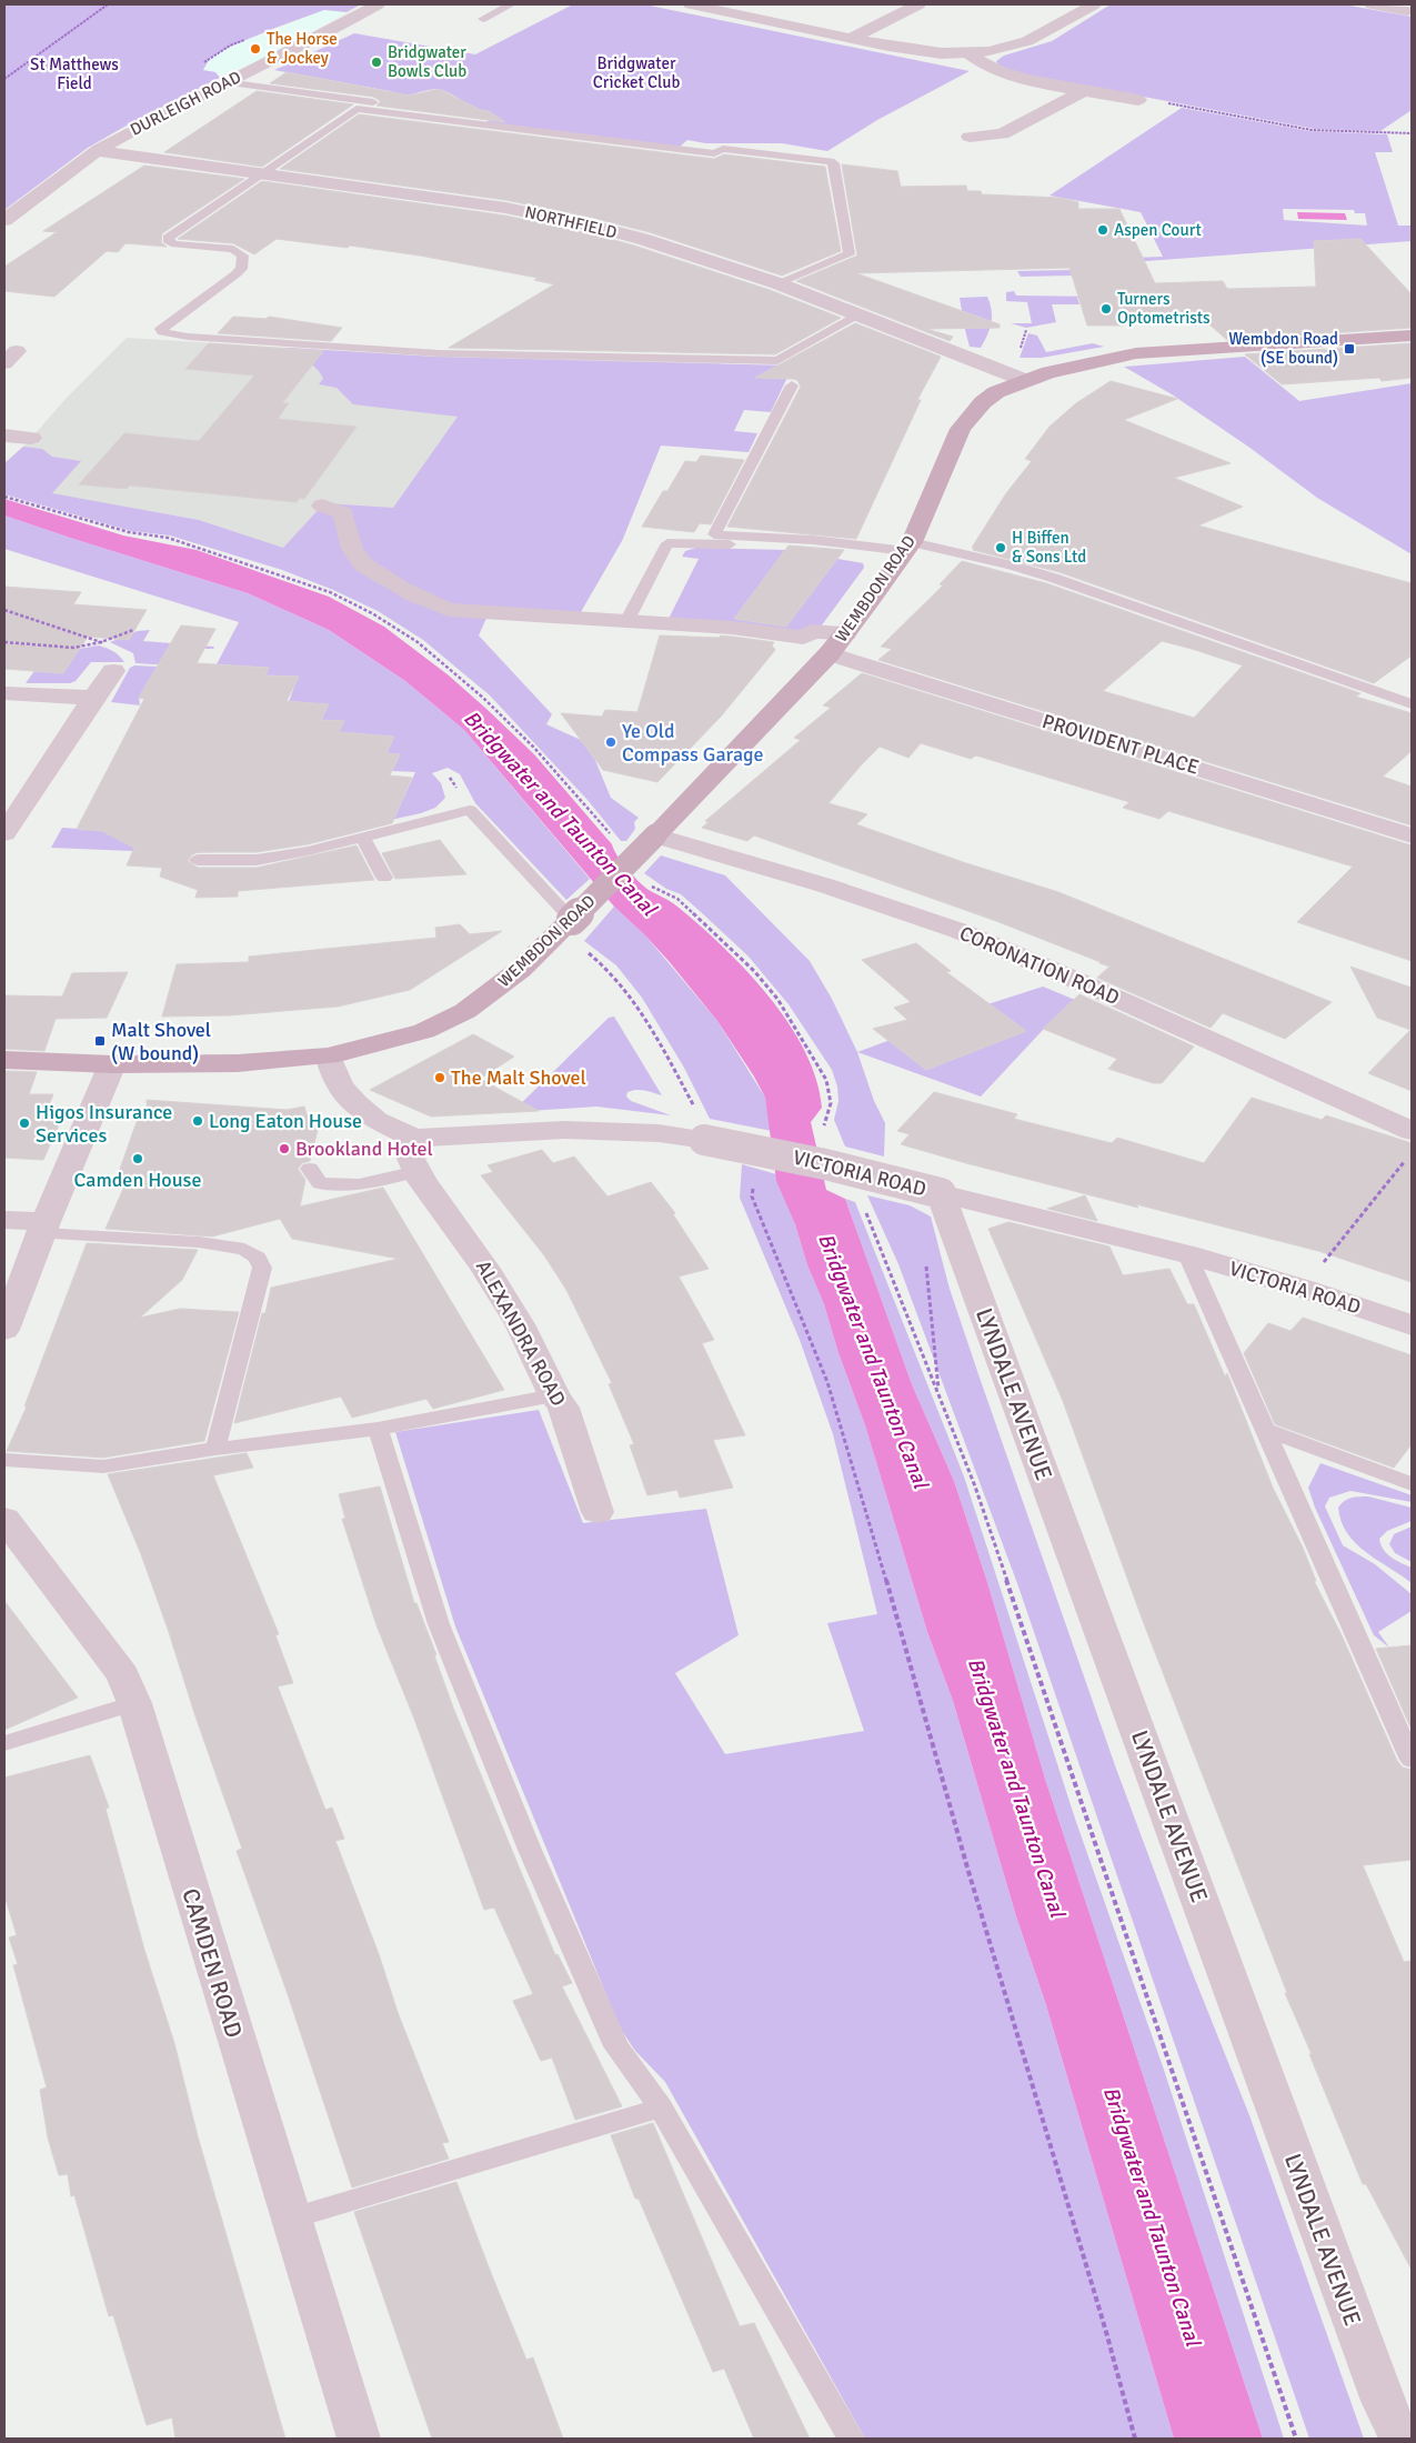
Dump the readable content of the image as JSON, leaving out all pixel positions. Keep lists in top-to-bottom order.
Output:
{
  "streets": {
    "main road": ["WEMBDON ROAD"],
    "street": [
      "DURLEIGH ROAD",
      "NORTHFIELD",
      "PROVIDENT PLACE",
      "CORONATION ROAD",
      "VICTORIA ROAD",
      "ALEXANDRA ROAD",
      "LYNDALE AVENUE",
      "CAMDEN ROAD"
    ]
  },
  "crossings": [
    ["DURLEIGH ROAD", "NORTHFIELD"],
    ["NORTHFIELD", "WEMBDON ROAD"],
    ["WEMBDON ROAD", "PROVIDENT PLACE"],
    ["WEMBDON ROAD", "CORONATION ROAD"],
    ["WEMBDON ROAD", "VICTORIA ROAD"],
    ["VICTORIA ROAD", "ALEXANDRA ROAD"],
    ["VICTORIA ROAD", "LYNDALE AVENUE"]
  ],
  "water": ["Bridgwater and Taunton Canal"],
  "parks": ["Bridgwater Cricket Club", "St Matthews Field"],
  "places": {
    "other": [
      "The Horse & Jockey",
      "Bridgwater Bowls Club",
      "Aspen Court",
      "Turners Optometrists",
      "H Biffen & Sons Ltd",
      "Ye Old Compass Garage",
      "The Malt Shovel",
      "Long Eaton House",
      "Higos Insurance Services",
      "Brookland Hotel",
      "Camden House"
    ],
    "transit": ["Wembdon Road (SE bound)", "Malt Shovel (W bound)"]
  }
}
